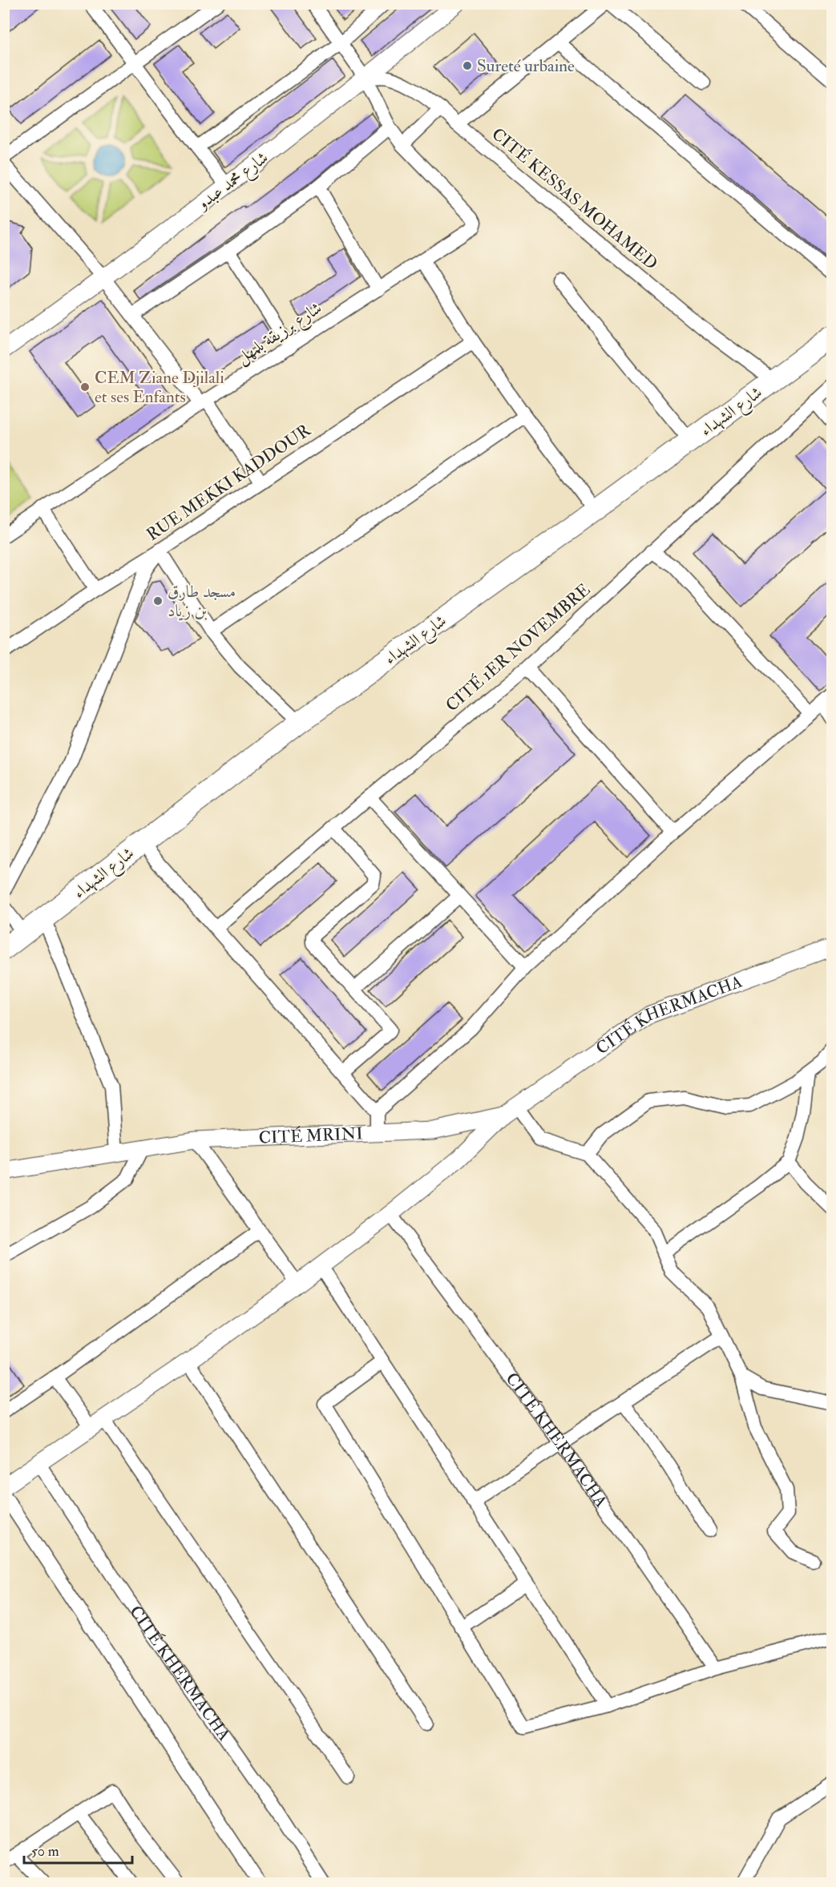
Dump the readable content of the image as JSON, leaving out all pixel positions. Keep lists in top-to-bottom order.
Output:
{
  "streets": {
    "main road": ["شارع الشهداء"],
    "street": [
      "شارع محمد عبدو",
      "CITÉ KESSAS MOHAMED",
      "شارع برزيقة بلمهل",
      "RUE MEKKI KADDOUR",
      "CITÉ 1ER NOVEMBRE",
      "CITÉ KHERMACHA",
      "CITÉ MRINI"
    ]
  },
  "crossings": [
    ["شارع محمد عبدو", "CITÉ KESSAS MOHAMED"],
    ["CITÉ KESSAS MOHAMED", "شارع الشهداء"],
    ["CITÉ KHERMACHA", "CITÉ MRINI"]
  ],
  "places": ["Sureté urbaine", "CEM Ziane Djilali et ses Enfants", "مسجد طارق بن زياد"],
  "scale_bar": "50 m"
}
